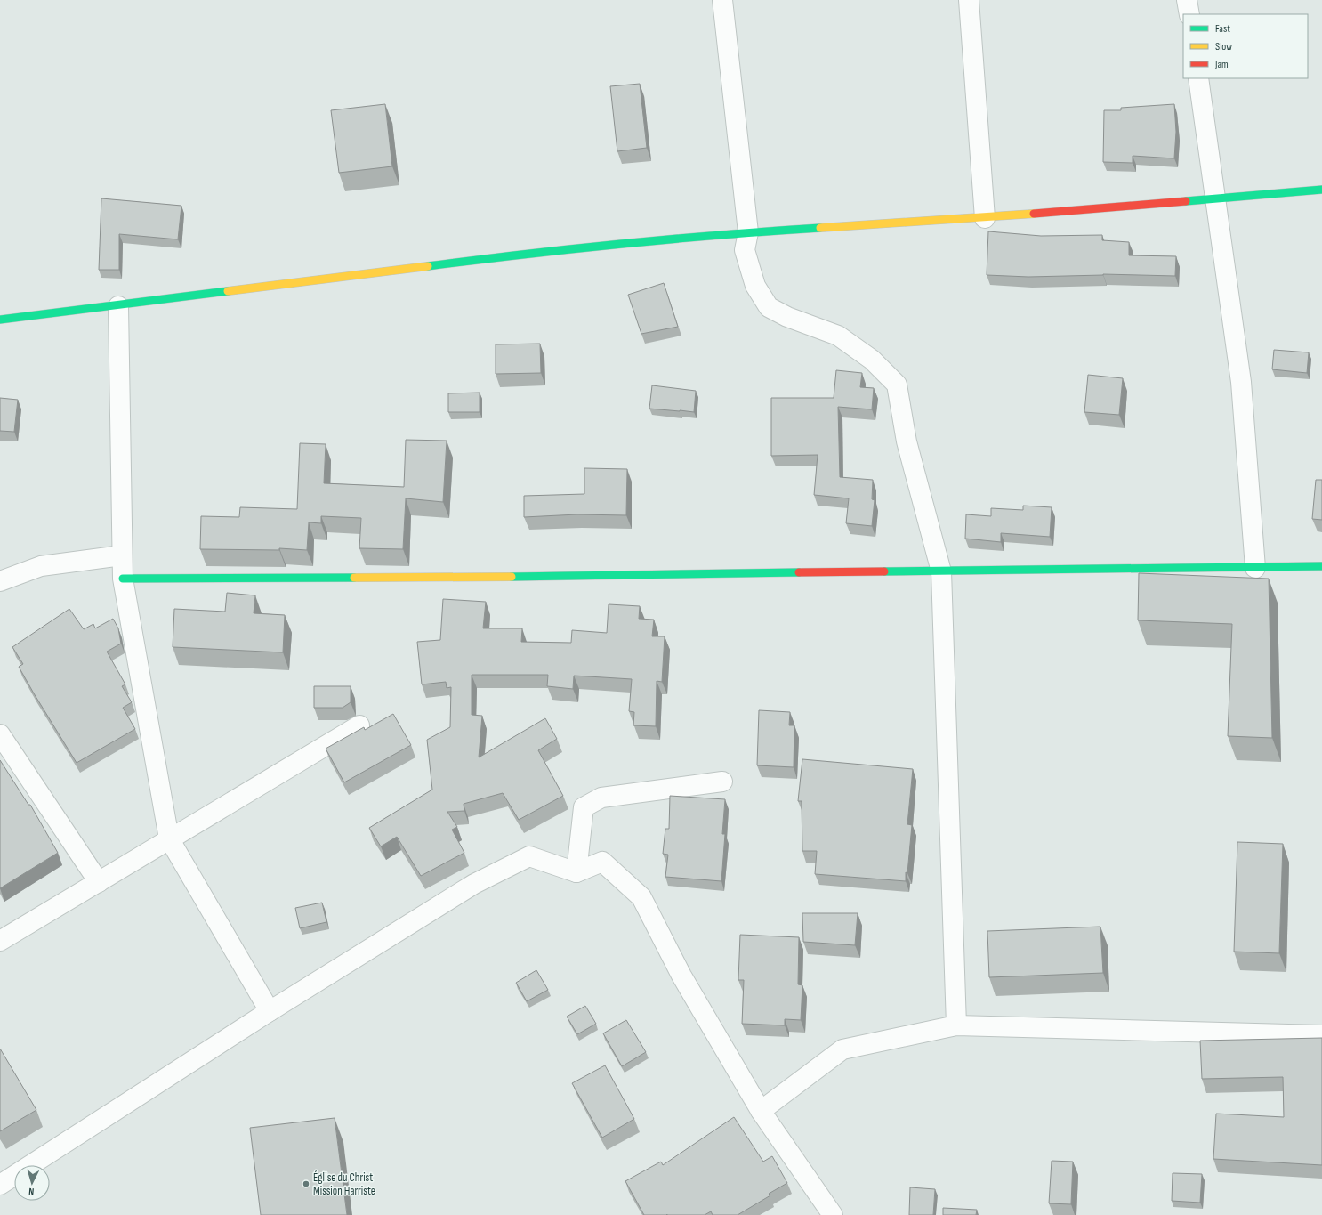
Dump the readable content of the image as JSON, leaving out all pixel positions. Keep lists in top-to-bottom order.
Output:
{
  "places": ["Église du Christ Mission Harriste"],
  "legend": ["Fast", "Slow", "Jam"],
  "north": "bottom"
}
